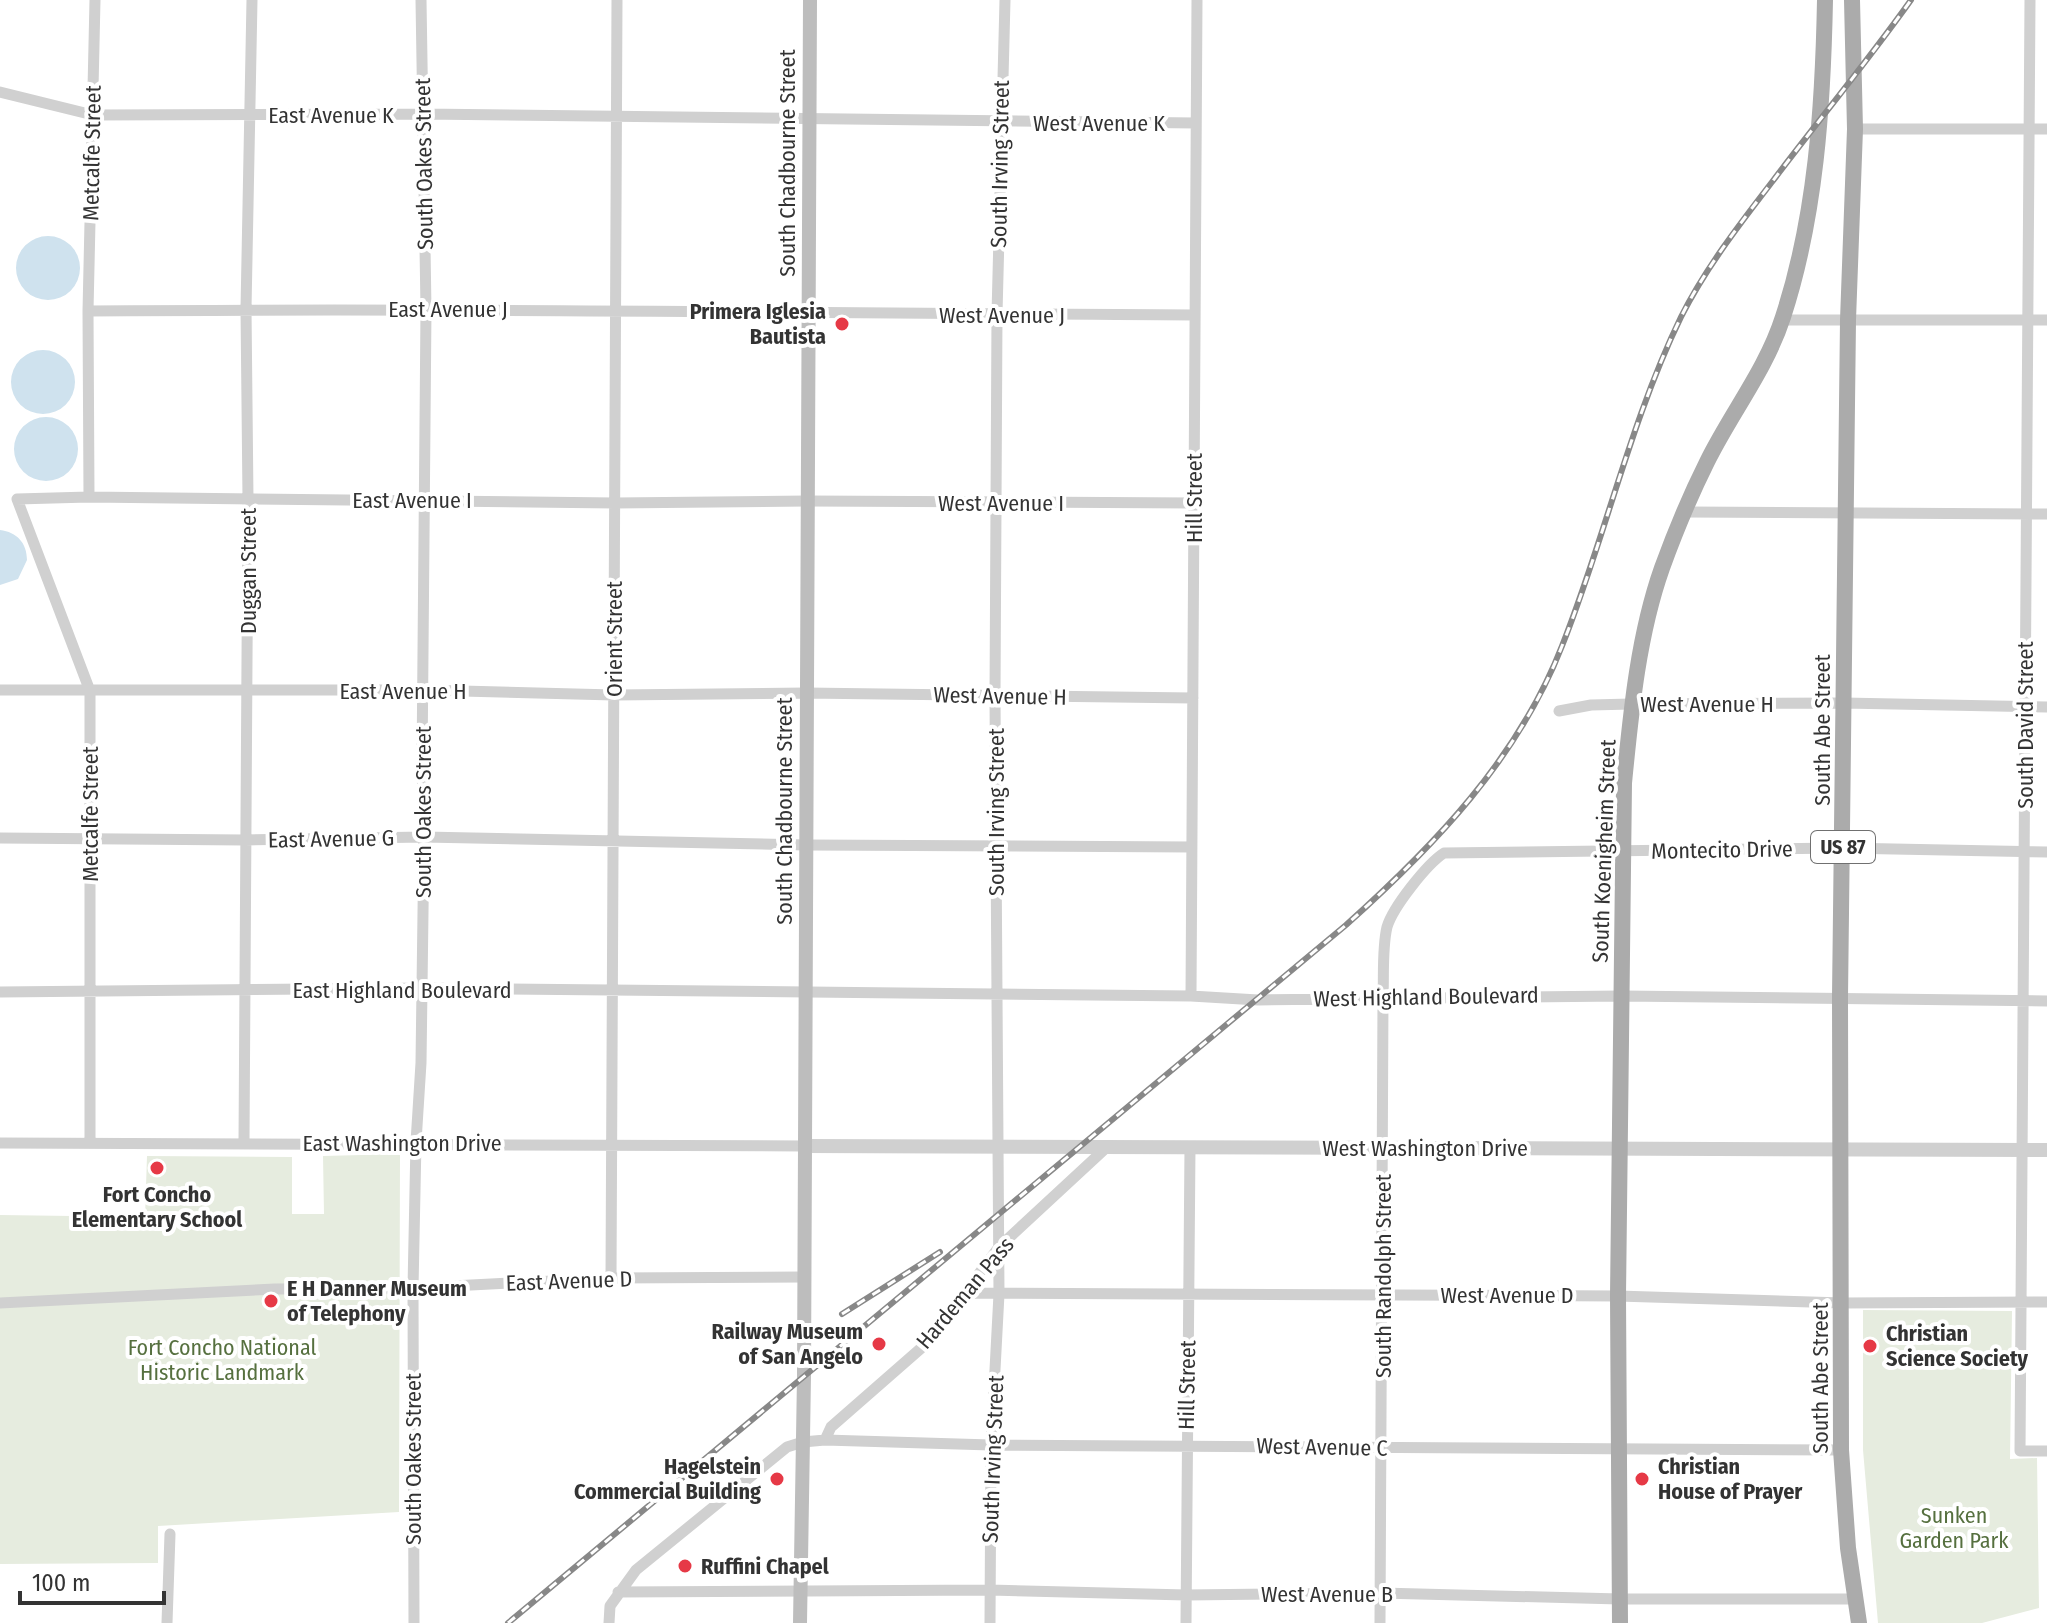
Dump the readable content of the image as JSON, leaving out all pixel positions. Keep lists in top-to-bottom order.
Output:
{
  "streets": {
    "main road": [
      "South Chadbourne Street",
      "South Abe Street",
      "US 87",
      "South Koenigheim Street"
    ],
    "street": [
      "East Avenue K",
      "West Avenue K",
      "Metcalfe Street",
      "South Oakes Street",
      "South Irving Street",
      "East Avenue J",
      "West Avenue J",
      "Hill Street",
      "East Avenue I",
      "West Avenue I",
      "Duggan Street",
      "Orient Street",
      "East Avenue H",
      "West Avenue H",
      "South David Street",
      "East Avenue G",
      "Montecito Drive",
      "East Highland Boulevard",
      "West Highland Boulevard",
      "East Washington Drive",
      "West Washington Drive",
      "South Randolph Street",
      "East Avenue D",
      "Hardeman Pass",
      "West Avenue D",
      "West Avenue C",
      "West Avenue B"
    ]
  },
  "crossings": [
    ["East Avenue K", "West Avenue K"],
    ["East Avenue K", "Metcalfe Street"],
    ["East Avenue K", "South Chadbourne Street"],
    ["East Avenue K", "South Oakes Street"],
    ["East Avenue K", "Duggan Street"],
    ["East Avenue K", "Orient Street"],
    ["West Avenue K", "South Chadbourne Street"],
    ["West Avenue K", "South Irving Street"],
    ["West Avenue K", "Hill Street"],
    ["Metcalfe Street", "East Avenue J"],
    ["Metcalfe Street", "East Avenue I"],
    ["Metcalfe Street", "East Avenue H"],
    ["Metcalfe Street", "East Avenue G"],
    ["Metcalfe Street", "East Highland Boulevard"],
    ["Metcalfe Street", "East Washington Drive"],
    ["South Chadbourne Street", "East Avenue J"],
    ["South Chadbourne Street", "West Avenue J"],
    ["South Chadbourne Street", "East Avenue I"],
    ["South Chadbourne Street", "West Avenue I"],
    ["South Chadbourne Street", "East Avenue H"],
    ["South Chadbourne Street", "West Avenue H"],
    ["South Chadbourne Street", "East Avenue G"],
    ["South Chadbourne Street", "East Highland Boulevard"],
    ["South Chadbourne Street", "West Highland Boulevard"],
    ["South Chadbourne Street", "East Washington Drive"],
    ["South Chadbourne Street", "West Washington Drive"],
    ["South Chadbourne Street", "East Avenue D"],
    ["South Chadbourne Street", "West Avenue C"],
    ["South Chadbourne Street", "West Avenue B"],
    ["South Oakes Street", "East Avenue J"],
    ["South Oakes Street", "East Avenue I"],
    ["South Oakes Street", "East Avenue H"],
    ["South Oakes Street", "East Avenue G"],
    ["South Oakes Street", "East Highland Boulevard"],
    ["South Oakes Street", "East Washington Drive"],
    ["South Oakes Street", "East Avenue D"],
    ["South Irving Street", "West Avenue J"],
    ["South Irving Street", "West Avenue I"],
    ["South Irving Street", "West Avenue H"],
    ["South Irving Street", "East Avenue G"],
    ["South Irving Street", "West Highland Boulevard"],
    ["South Irving Street", "West Washington Drive"],
    ["South Irving Street", "Hardeman Pass"],
    ["South Irving Street", "West Avenue D"],
    ["South Irving Street", "West Avenue C"],
    ["South Irving Street", "West Avenue B"],
    ["East Avenue J", "West Avenue J"],
    ["East Avenue J", "Duggan Street"],
    ["East Avenue J", "Orient Street"],
    ["West Avenue J", "Hill Street"],
    ["Hill Street", "West Avenue I"],
    ["Hill Street", "West Avenue H"],
    ["Hill Street", "East Avenue G"],
    ["Hill Street", "West Highland Boulevard"],
    ["Hill Street", "West Washington Drive"],
    ["Hill Street", "West Avenue D"],
    ["Hill Street", "West Avenue C"],
    ["Hill Street", "West Avenue B"],
    ["East Avenue I", "West Avenue I"],
    ["East Avenue I", "Duggan Street"],
    ["East Avenue I", "Orient Street"],
    ["Duggan Street", "East Avenue H"],
    ["Duggan Street", "East Avenue G"],
    ["Duggan Street", "East Highland Boulevard"],
    ["Duggan Street", "East Washington Drive"],
    ["Orient Street", "East Avenue H"],
    ["Orient Street", "East Avenue G"],
    ["Orient Street", "East Highland Boulevard"],
    ["Orient Street", "East Washington Drive"],
    ["Orient Street", "East Avenue D"],
    ["East Avenue H", "West Avenue H"],
    ["West Avenue H", "South David Street"],
    ["West Avenue H", "South Abe Street"],
    ["West Avenue H", "South Koenigheim Street"],
    ["South David Street", "Montecito Drive"],
    ["South David Street", "West Highland Boulevard"],
    ["South David Street", "West Washington Drive"],
    ["South David Street", "West Avenue D"],
    ["South Abe Street", "Montecito Drive"],
    ["South Abe Street", "West Highland Boulevard"],
    ["South Abe Street", "West Washington Drive"],
    ["South Abe Street", "West Avenue D"],
    ["South Abe Street", "West Avenue C"],
    ["South Abe Street", "West Avenue B"],
    ["Montecito Drive", "South Koenigheim Street"],
    ["Montecito Drive", "South Randolph Street"],
    ["South Koenigheim Street", "West Highland Boulevard"],
    ["South Koenigheim Street", "West Washington Drive"],
    ["South Koenigheim Street", "West Avenue D"],
    ["South Koenigheim Street", "West Avenue C"],
    ["South Koenigheim Street", "West Avenue B"],
    ["East Highland Boulevard", "West Highland Boulevard"],
    ["West Highland Boulevard", "South Randolph Street"],
    ["East Washington Drive", "West Washington Drive"],
    ["West Washington Drive", "South Randolph Street"],
    ["West Washington Drive", "Hardeman Pass"],
    ["South Randolph Street", "West Avenue D"],
    ["South Randolph Street", "West Avenue C"],
    ["South Randolph Street", "West Avenue B"],
    ["Hardeman Pass", "West Avenue D"],
    ["Hardeman Pass", "West Avenue C"]
  ],
  "parks": ["Fort Concho National Historic Landmark", "Sunken Garden Park"],
  "places": [
    "Primera Iglesia Bautista",
    "Fort Concho Elementary School",
    "E H Danner Museum of Telephony",
    "Railway Museum of San Angelo",
    "Christian Science Society",
    "Hagelstein Commercial Building",
    "Christian House of Prayer",
    "Ruffini Chapel"
  ],
  "scale_bar": "100 m"
}
